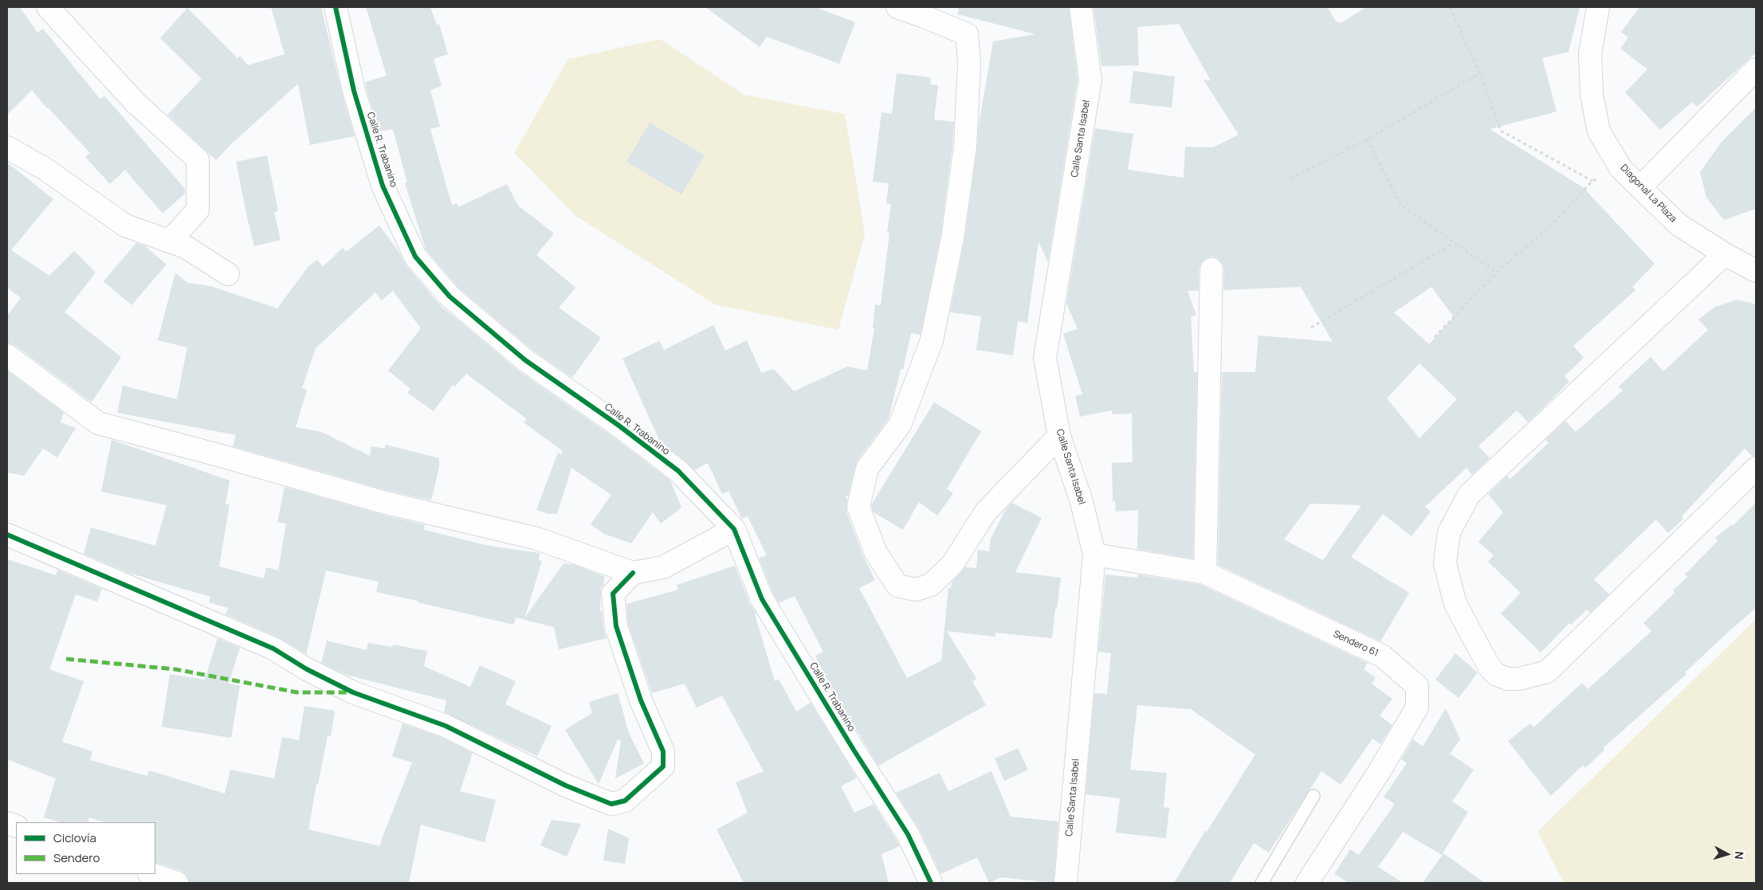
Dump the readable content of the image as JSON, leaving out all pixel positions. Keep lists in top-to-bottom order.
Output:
{
  "streets": {
    "street": [
      "Calle Santa Isabel",
      "Calle R. Trabanino",
      "Diagonal La Plaza",
      "Sendero 61"
    ]
  },
  "crossings": [
    ["Calle Santa Isabel", "Sendero 61"]
  ],
  "legend": ["Ciclovía", "Sendero"],
  "north": "right"
}
